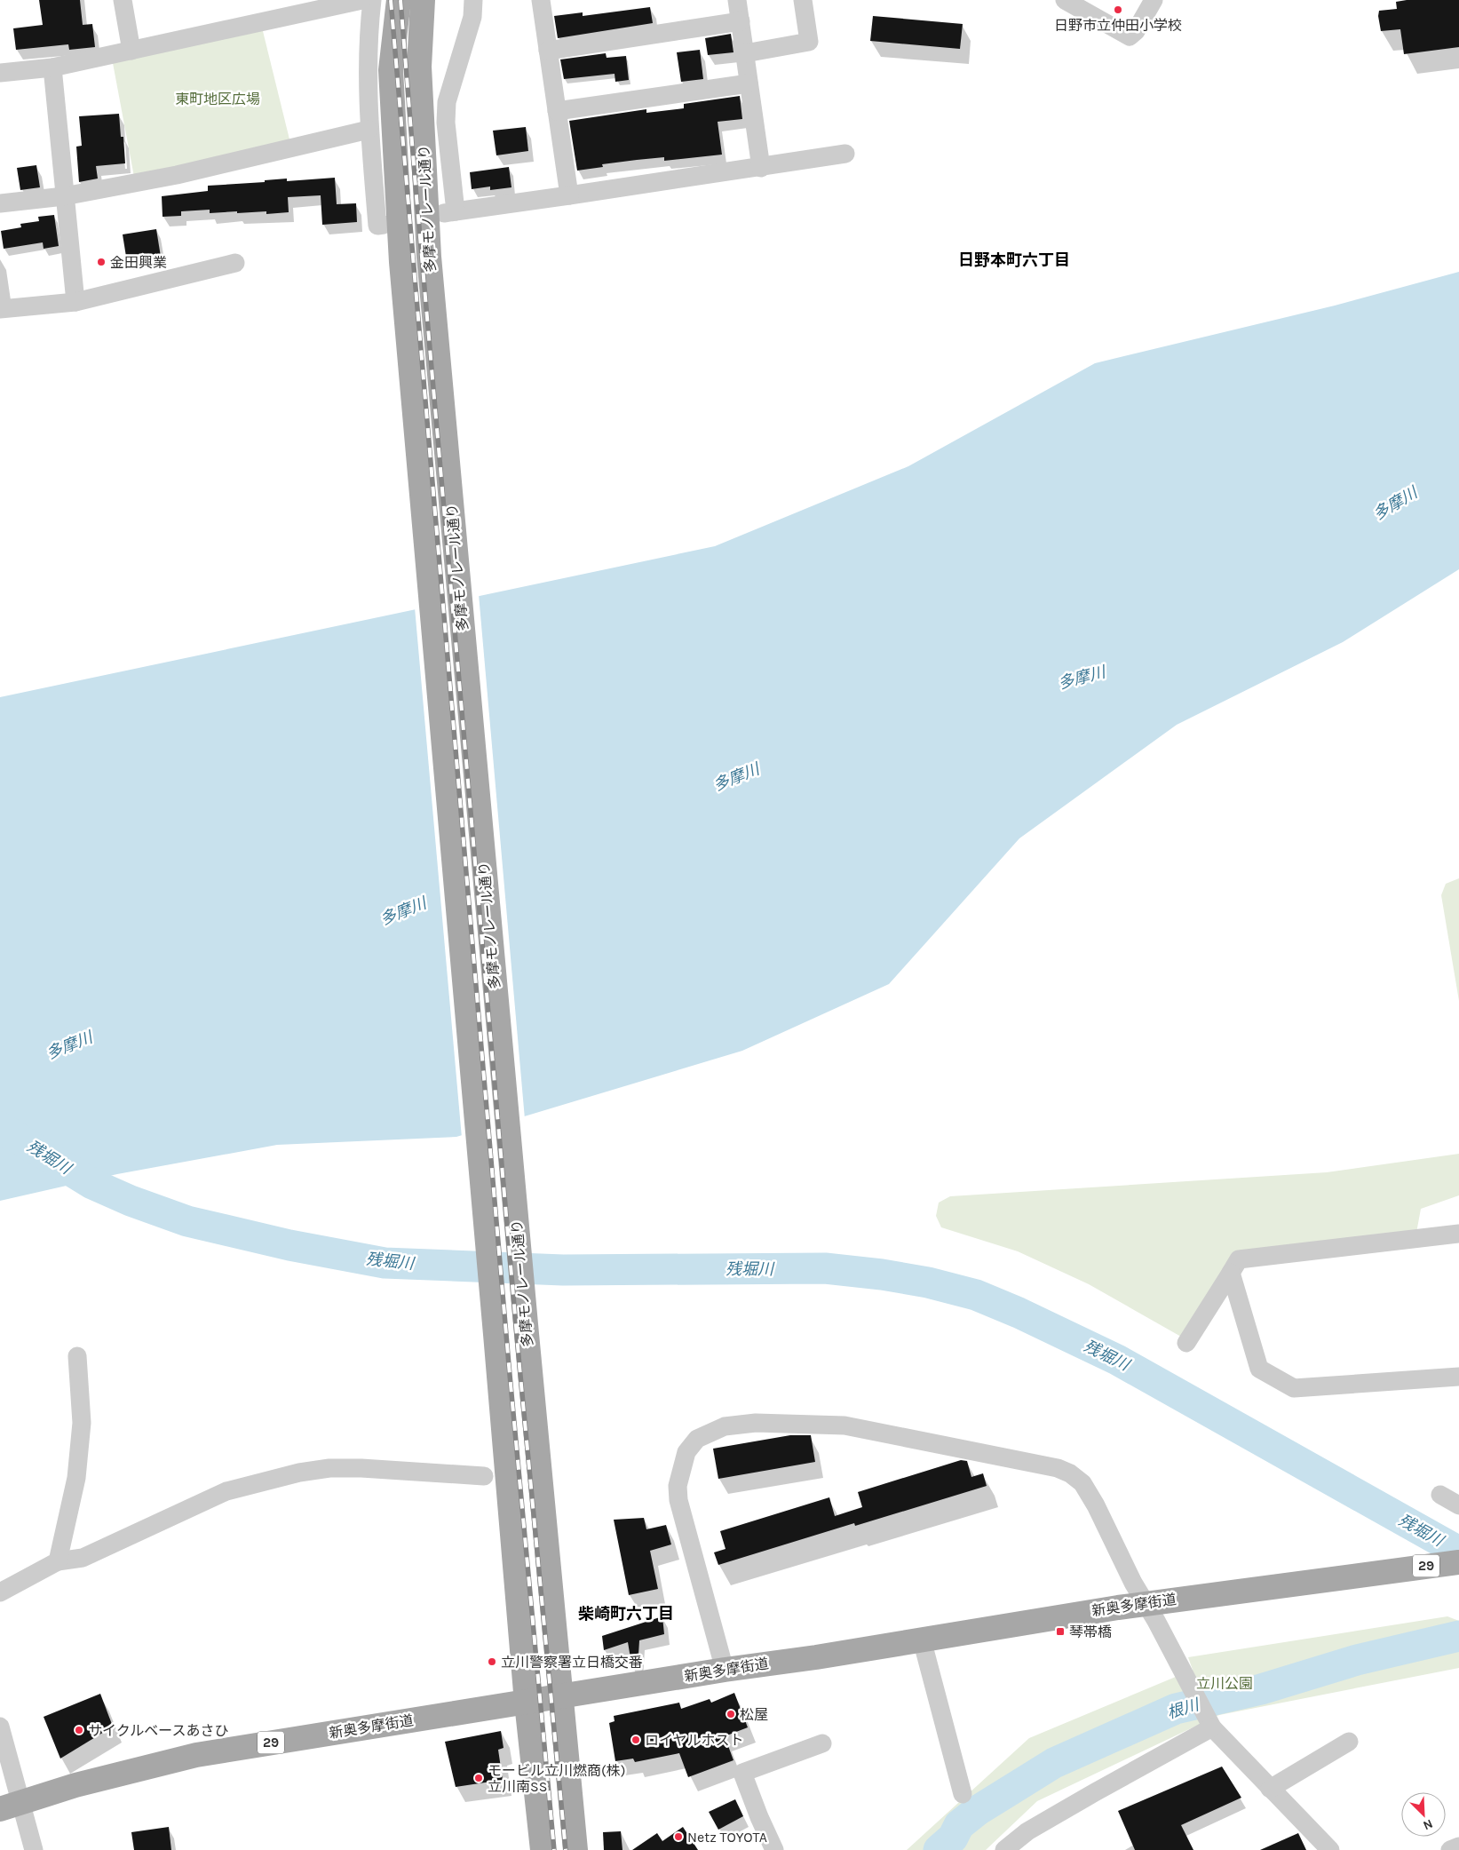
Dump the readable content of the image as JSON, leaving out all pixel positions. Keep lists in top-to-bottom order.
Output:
{
  "streets": {
    "main road": ["多摩モノレール通り", "29", "新奥多摩街道"]
  },
  "crossings": [
    ["多摩モノレール通り", "新奥多摩街道"]
  ],
  "districts": ["日野本町六丁目", "柴崎町六丁目"],
  "water": ["多摩川", "残堀川", "根川"],
  "parks": ["東町地区広場", "立川公園"],
  "places": {
    "other": [
      "日野市立仲田小学校",
      "金田興業",
      "立川警察署立日橋交番",
      "松屋",
      "サイクルベースあさひ",
      "ロイヤルホスト",
      "モービル立川燃商(株) 立川南SS",
      "Netz TOYOTA"
    ],
    "transit": ["琴帯橋"]
  },
  "north": "bottom right"
}
